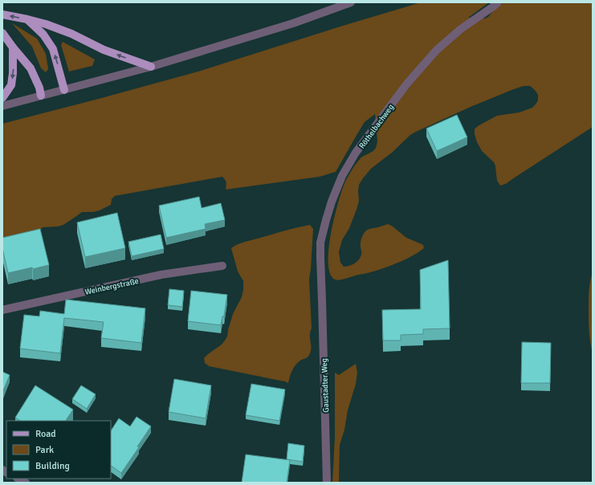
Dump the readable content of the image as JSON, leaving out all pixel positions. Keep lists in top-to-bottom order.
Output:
{
  "streets": {
    "street": ["Röthelbachweg", "Weinbergstraße", "Gaustadter Weg"]
  },
  "crossings": [
    ["Röthelbachweg", "Gaustadter Weg"]
  ],
  "legend": ["Road", "Park", "Building"]
}
